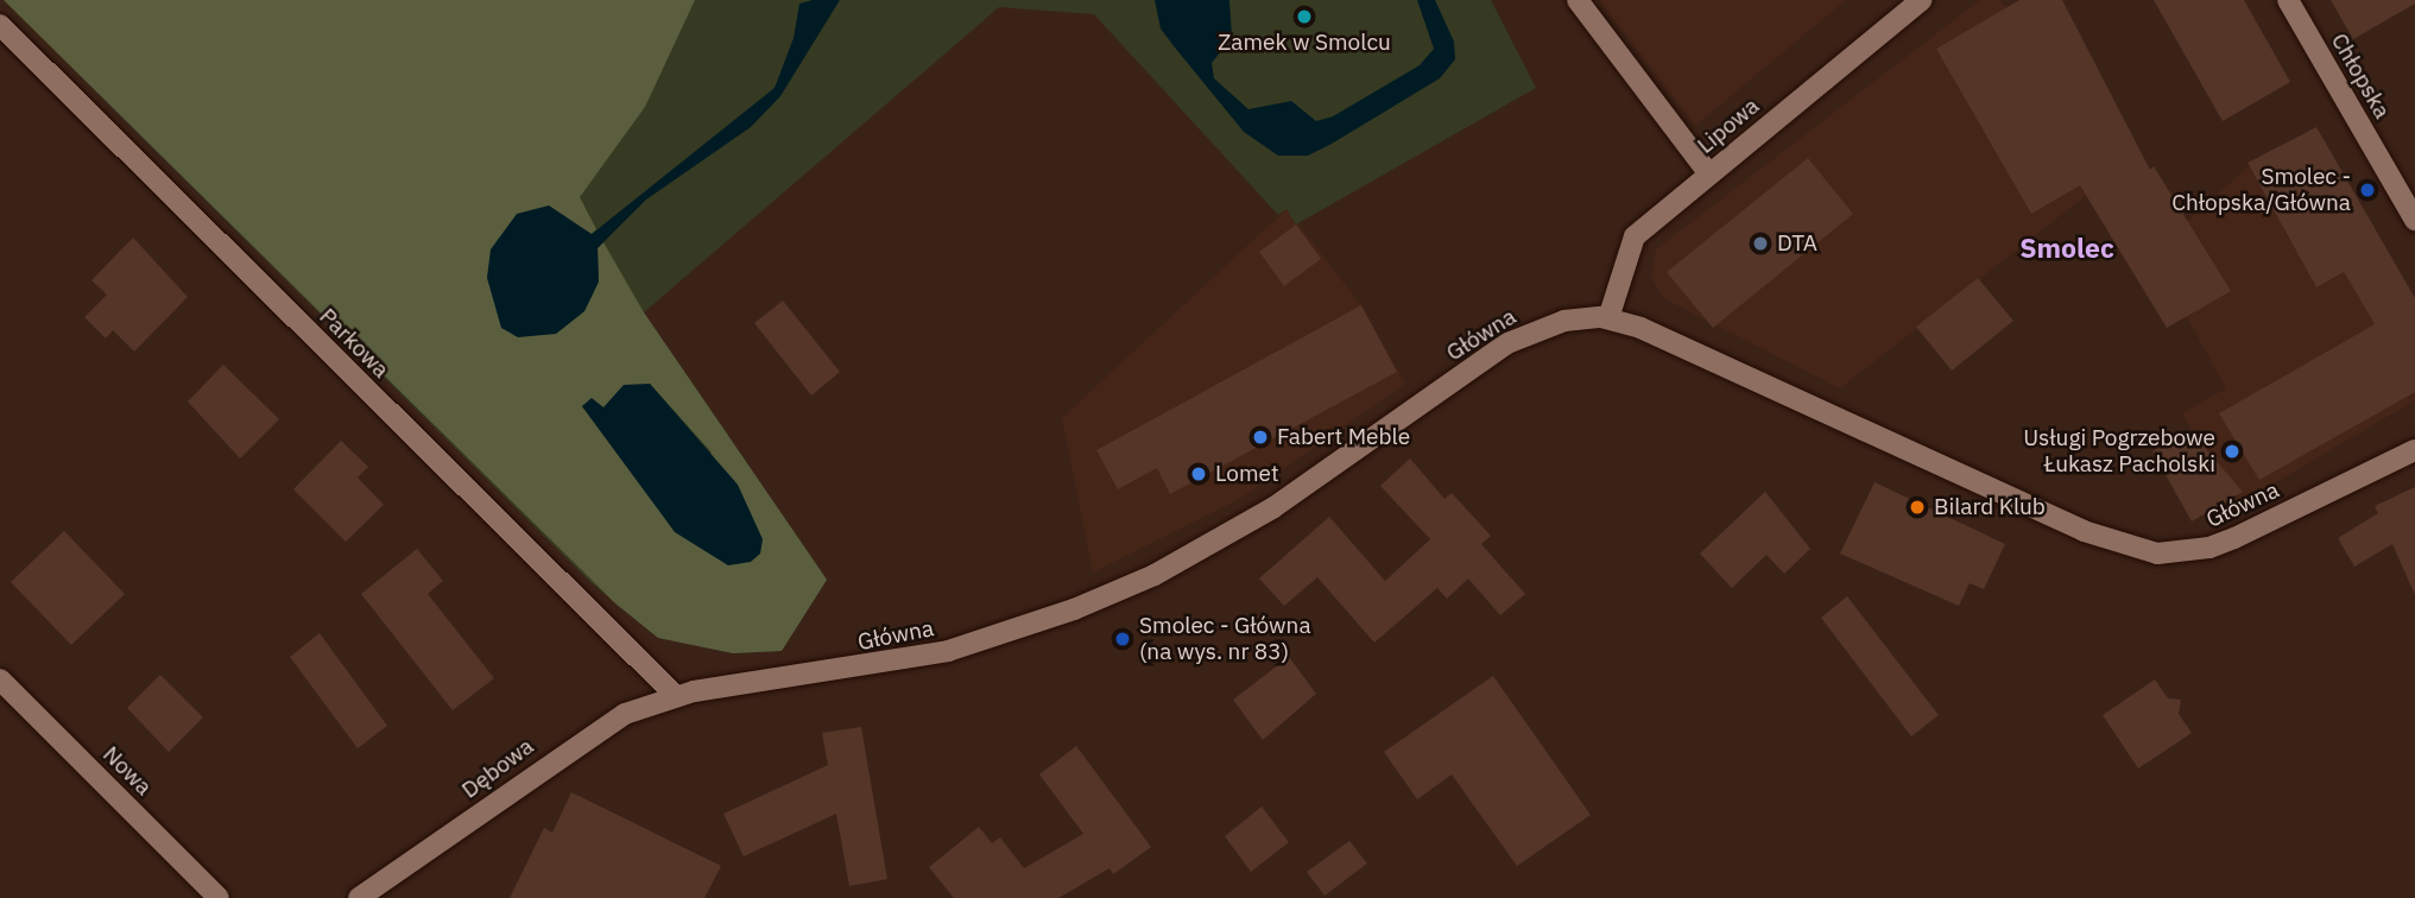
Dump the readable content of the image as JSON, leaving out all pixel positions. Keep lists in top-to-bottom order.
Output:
{
  "streets": {
    "street": [
      "Chłopska",
      "Lipowa",
      "Główna",
      "Parkowa",
      "Dębowa",
      "Nowa"
    ]
  },
  "crossings": [
    ["Lipowa", "Główna"],
    ["Główna", "Parkowa"],
    ["Główna", "Dębowa"],
    ["Parkowa", "Dębowa"]
  ],
  "districts": ["Smolec"],
  "places": [
    "Zamek w Smolcu",
    "Smolec - Chłopska/Główna",
    "DTA",
    "Fabert Meble",
    "Usługi Pogrzebowe Łukasz Pacholski",
    "Lomet",
    "Bilard Klub",
    "Smolec - Główna (na wys. nr 83)"
  ]
}
